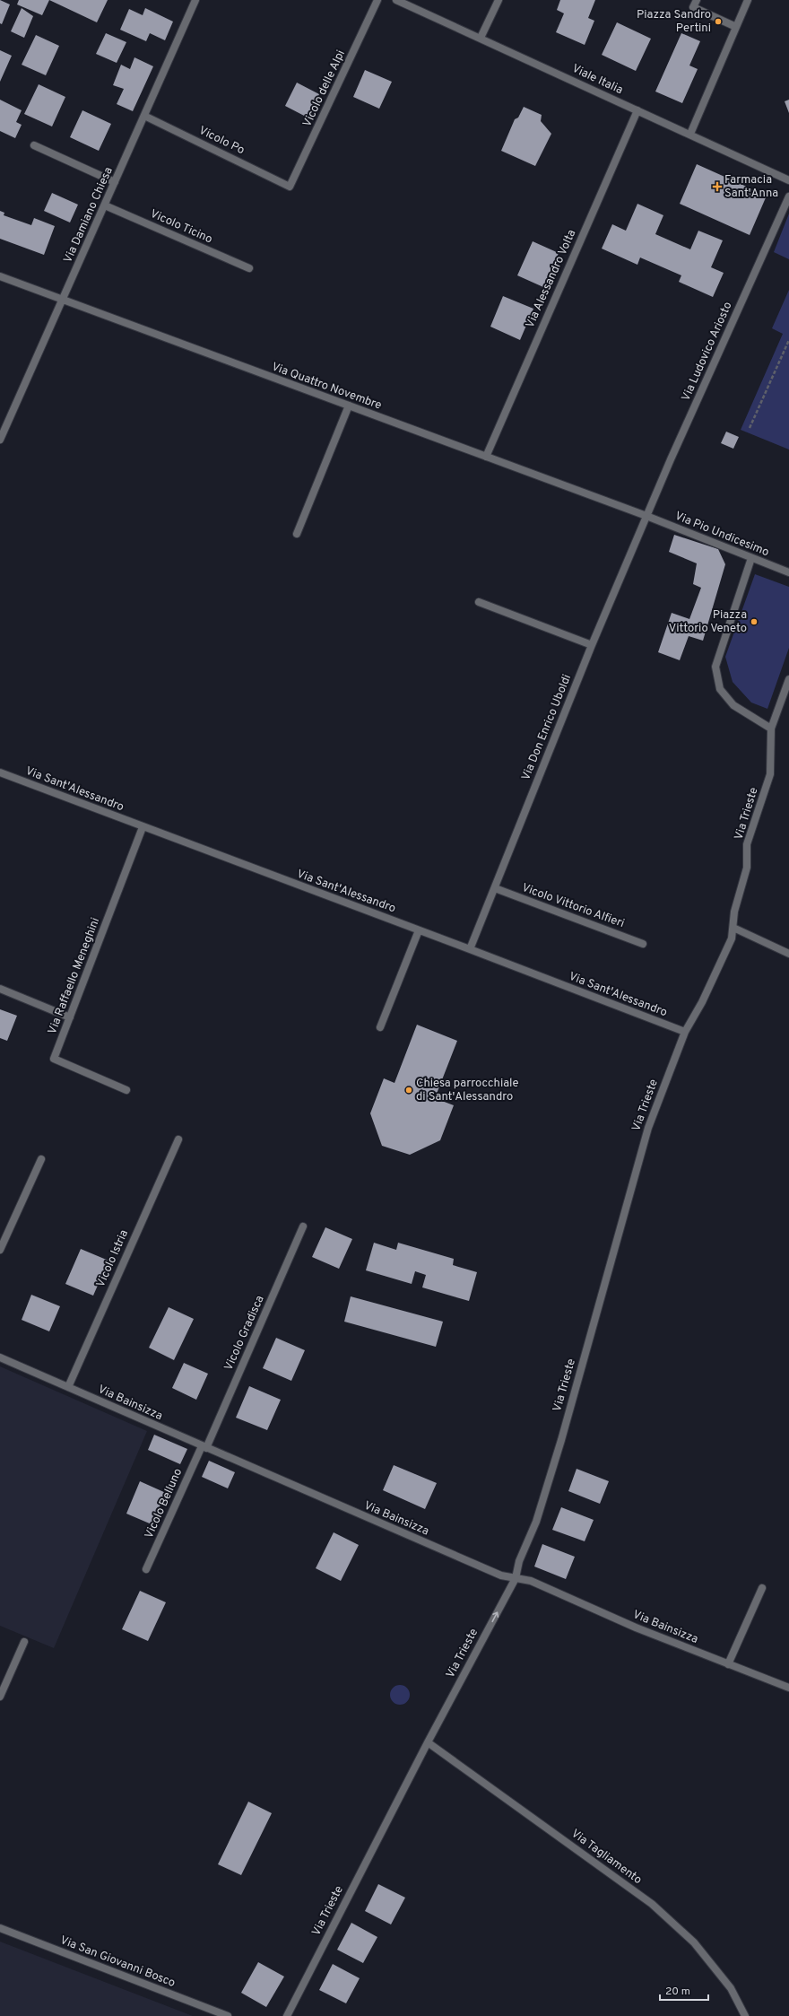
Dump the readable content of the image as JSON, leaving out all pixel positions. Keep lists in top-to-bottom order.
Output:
{
  "streets": {
    "street": [
      "Viale Italia",
      "Vicolo delle Alpi",
      "Vicolo Po",
      "Via Damiano Chiesa",
      "Vicolo Ticino",
      "Via Alessandro Volta",
      "Via Ludovico Ariosto",
      "Via Quattro Novembre",
      "Via Pio Undicesimo",
      "Via Don Enrico Uboldi",
      "Via Sant'Alessandro",
      "Via Trieste",
      "Vicolo Vittorio Alfieri",
      "Via Raffaello Meneghini",
      "Vicolo Istria",
      "Vicolo Gradisca",
      "Via Bainsizza",
      "Vicolo Belluno",
      "Via Tagliamento",
      "Via San Giovanni Bosco"
    ]
  },
  "crossings": [
    ["Viale Italia", "Via Alessandro Volta"],
    ["Vicolo delle Alpi", "Vicolo Po"],
    ["Vicolo Po", "Via Damiano Chiesa"],
    ["Via Damiano Chiesa", "Vicolo Ticino"],
    ["Via Damiano Chiesa", "Via Quattro Novembre"],
    ["Via Alessandro Volta", "Via Quattro Novembre"],
    ["Via Ludovico Ariosto", "Via Quattro Novembre"],
    ["Via Ludovico Ariosto", "Via Pio Undicesimo"],
    ["Via Ludovico Ariosto", "Via Don Enrico Uboldi"],
    ["Via Quattro Novembre", "Via Pio Undicesimo"],
    ["Via Quattro Novembre", "Via Don Enrico Uboldi"],
    ["Via Pio Undicesimo", "Via Don Enrico Uboldi"],
    ["Via Don Enrico Uboldi", "Via Sant'Alessandro"],
    ["Via Don Enrico Uboldi", "Vicolo Vittorio Alfieri"],
    ["Via Sant'Alessandro", "Via Trieste"],
    ["Via Sant'Alessandro", "Via Raffaello Meneghini"],
    ["Via Trieste", "Via Bainsizza"],
    ["Via Trieste", "Via Tagliamento"],
    ["Vicolo Istria", "Via Bainsizza"],
    ["Vicolo Gradisca", "Via Bainsizza"],
    ["Vicolo Gradisca", "Vicolo Belluno"],
    ["Via Bainsizza", "Vicolo Belluno"]
  ],
  "places": {
    "other": ["Piazza Sandro Pertini", "Piazza Vittorio Veneto", "Chiesa parrocchiale di Sant'Alessandro"],
    "health": ["Farmacia Sant'Anna"]
  },
  "scale_bar": "20 m"
}
